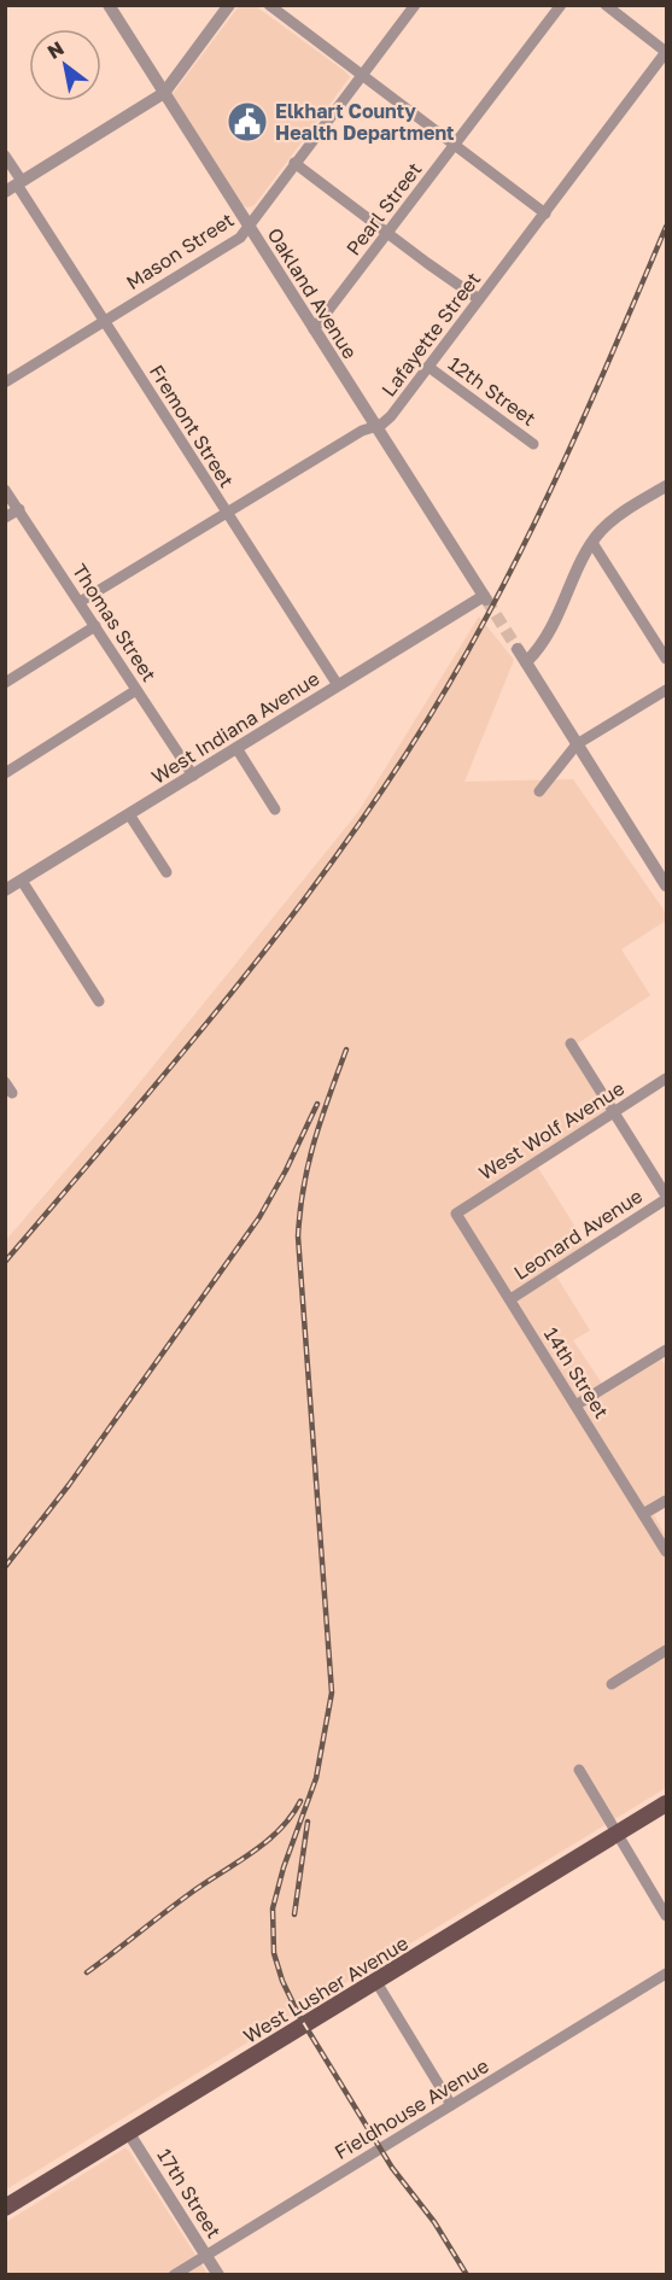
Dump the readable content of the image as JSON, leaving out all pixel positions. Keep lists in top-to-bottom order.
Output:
{
  "streets": {
    "main road": ["West Lusher Avenue"],
    "street": [
      "Pearl Street",
      "Mason Street",
      "Oakland Avenue",
      "Lafayette Street",
      "12th Street",
      "Fremont Street",
      "Thomas Street",
      "West Indiana Avenue",
      "West Wolf Avenue",
      "Leonard Avenue",
      "14th Street",
      "Fieldhouse Avenue",
      "17th Street"
    ]
  },
  "crossings": [
    ["Pearl Street", "Oakland Avenue"],
    ["Mason Street", "Oakland Avenue"],
    ["Mason Street", "Fremont Street"],
    ["Oakland Avenue", "Lafayette Street"],
    ["Oakland Avenue", "West Indiana Avenue"],
    ["Lafayette Street", "12th Street"],
    ["Lafayette Street", "Fremont Street"],
    ["Lafayette Street", "Thomas Street"],
    ["Fremont Street", "West Indiana Avenue"],
    ["Thomas Street", "West Indiana Avenue"],
    ["West Wolf Avenue", "14th Street"],
    ["Leonard Avenue", "14th Street"],
    ["West Lusher Avenue", "17th Street"],
    ["Fieldhouse Avenue", "17th Street"]
  ],
  "places": {
    "public building": ["Elkhart County Health Department"]
  },
  "north": "top left"
}
